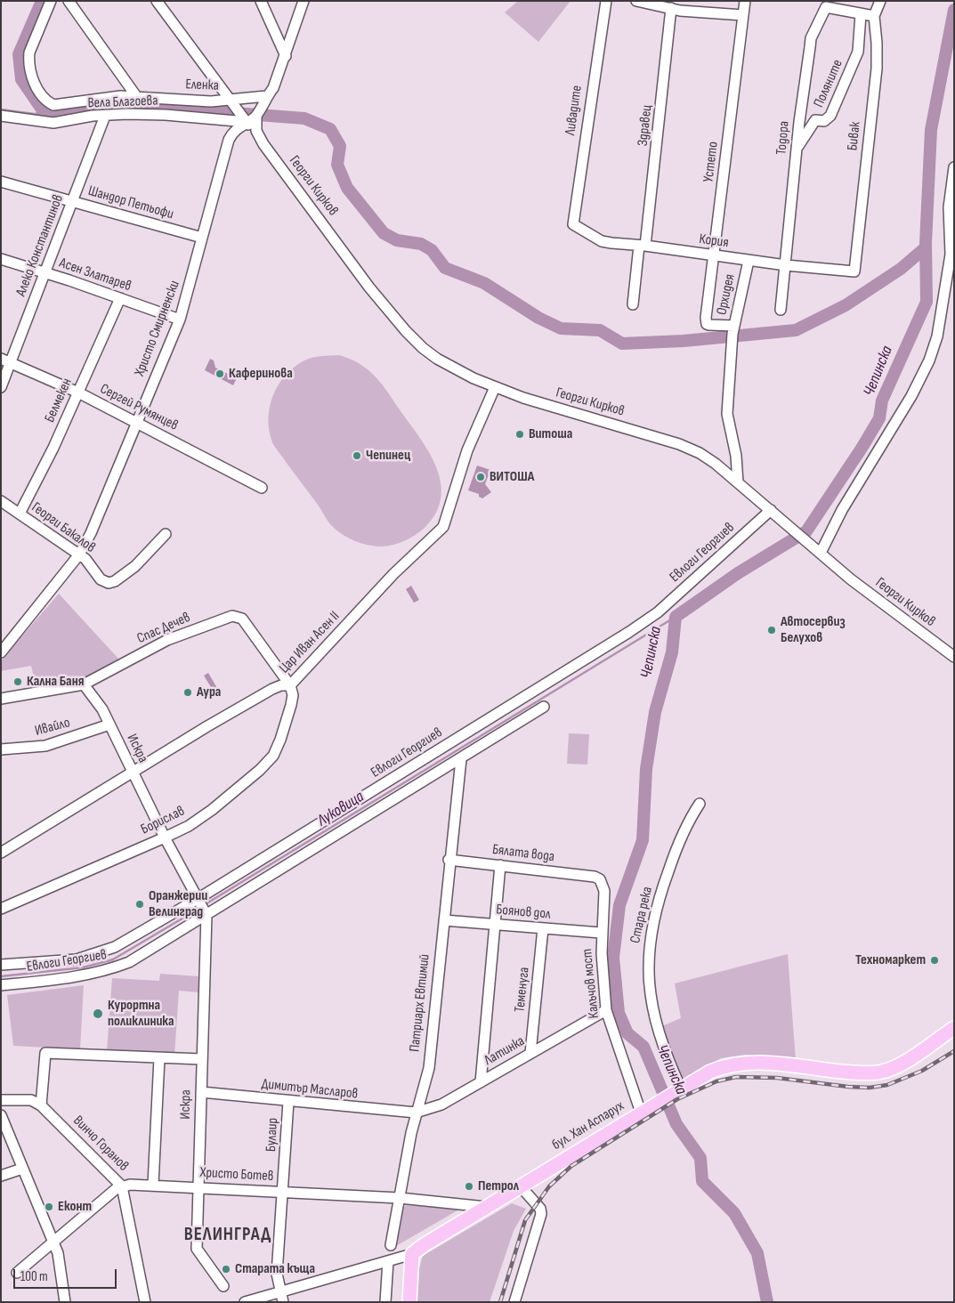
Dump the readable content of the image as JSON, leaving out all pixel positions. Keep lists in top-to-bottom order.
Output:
{
  "streets": {
    "main road": ["бул. Хан Аспарух"],
    "street": [
      "Поляните",
      "Еленка",
      "Вела Благоева",
      "Ливадите",
      "Здравец",
      "Бивак",
      "Тодора",
      "Устето",
      "Георги Кирков",
      "Шандор Петьофи",
      "Кория",
      "Алеко Константинов",
      "Асен Златарев",
      "Орхидея",
      "Христо Смирненски",
      "Белмекен",
      "Сергей Румянцев",
      "Георги Бакалов",
      "Евлоги Георгиев",
      "Спас Дечев",
      "Цар Иван Асен II",
      "Ивайло",
      "Искра",
      "Борислав",
      "Бялата вода",
      "Боянов дол",
      "Стара река",
      "Калъчов мост",
      "Теменуга",
      "Патриарх Евтимий",
      "Латинка",
      "Димитър Масларов",
      "Булаир",
      "Винчо Горанов",
      "Христо Ботев"
    ]
  },
  "crossings": [
    ["Поляните", "Тодора"],
    ["Еленка", "Георги Кирков"],
    ["Вела Благоева", "Георги Кирков"],
    ["Вела Благоева", "Алеко Константинов"],
    ["Вела Благоева", "Христо Смирненски"],
    ["Ливадите", "Кория"],
    ["Здравец", "Кория"],
    ["Бивак", "Кория"],
    ["Тодора", "Кория"],
    ["Устето", "Кория"],
    ["Устето", "Орхидея"],
    ["Георги Кирков", "Орхидея"],
    ["Георги Кирков", "Христо Смирненски"],
    ["Георги Кирков", "Евлоги Георгиев"],
    ["Георги Кирков", "Цар Иван Асен II"],
    ["Шандор Петьофи", "Алеко Константинов"],
    ["Шандор Петьофи", "Христо Смирненски"],
    ["Кория", "Орхидея"],
    ["Алеко Константинов", "Асен Златарев"],
    ["Алеко Константинов", "Сергей Румянцев"],
    ["Асен Златарев", "Христо Смирненски"],
    ["Асен Златарев", "Белмекен"],
    ["Христо Смирненски", "Сергей Румянцев"],
    ["Христо Смирненски", "Георги Бакалов"],
    ["Белмекен", "Сергей Румянцев"],
    ["Белмекен", "Георги Бакалов"],
    ["Евлоги Георгиев", "Искра"],
    ["Евлоги Георгиев", "Патриарх Евтимий"],
    ["Спас Дечев", "Цар Иван Асен II"],
    ["Спас Дечев", "Искра"],
    ["Спас Дечев", "Борислав"],
    ["Цар Иван Асен II", "Искра"],
    ["Цар Иван Асен II", "Борислав"],
    ["Ивайло", "Искра"],
    ["Искра", "Борислав"],
    ["Искра", "Димитър Масларов"],
    ["Искра", "Христо Ботев"],
    ["Бялата вода", "Калъчов мост"],
    ["Бялата вода", "Патриарх Евтимий"],
    ["Боянов дол", "Калъчов мост"],
    ["Боянов дол", "Теменуга"],
    ["Боянов дол", "Патриарх Евтимий"],
    ["Стара река", "бул. Хан Аспарух"],
    ["Калъчов мост", "Латинка"],
    ["Калъчов мост", "бул. Хан Аспарух"],
    ["Теменуга", "Латинка"],
    ["Патриарх Евтимий", "Латинка"],
    ["Патриарх Евтимий", "Димитър Масларов"],
    ["Патриарх Евтимий", "Христо Ботев"],
    ["Латинка", "Димитър Масларов"],
    ["Димитър Масларов", "Булаир"],
    ["бул. Хан Аспарух", "Булаир"],
    ["бул. Хан Аспарух", "Христо Ботев"],
    ["Булаир", "Христо Ботев"],
    ["Винчо Горанов", "Христо Ботев"]
  ],
  "districts": ["ВЕЛИНГРАД"],
  "water": ["Чепинска", "Луковица"],
  "places": [
    "Каферинова",
    "Витоша",
    "Чепинец",
    "ВИТОША",
    "Автосервиз Белухов",
    "Кална Баня",
    "Аура",
    "Оранжерии Велинград",
    "Техномаркет",
    "Курортна поликлиника",
    "Петрол",
    "Еконт",
    "Старата къща"
  ],
  "scale_bar": "100 m"
}
